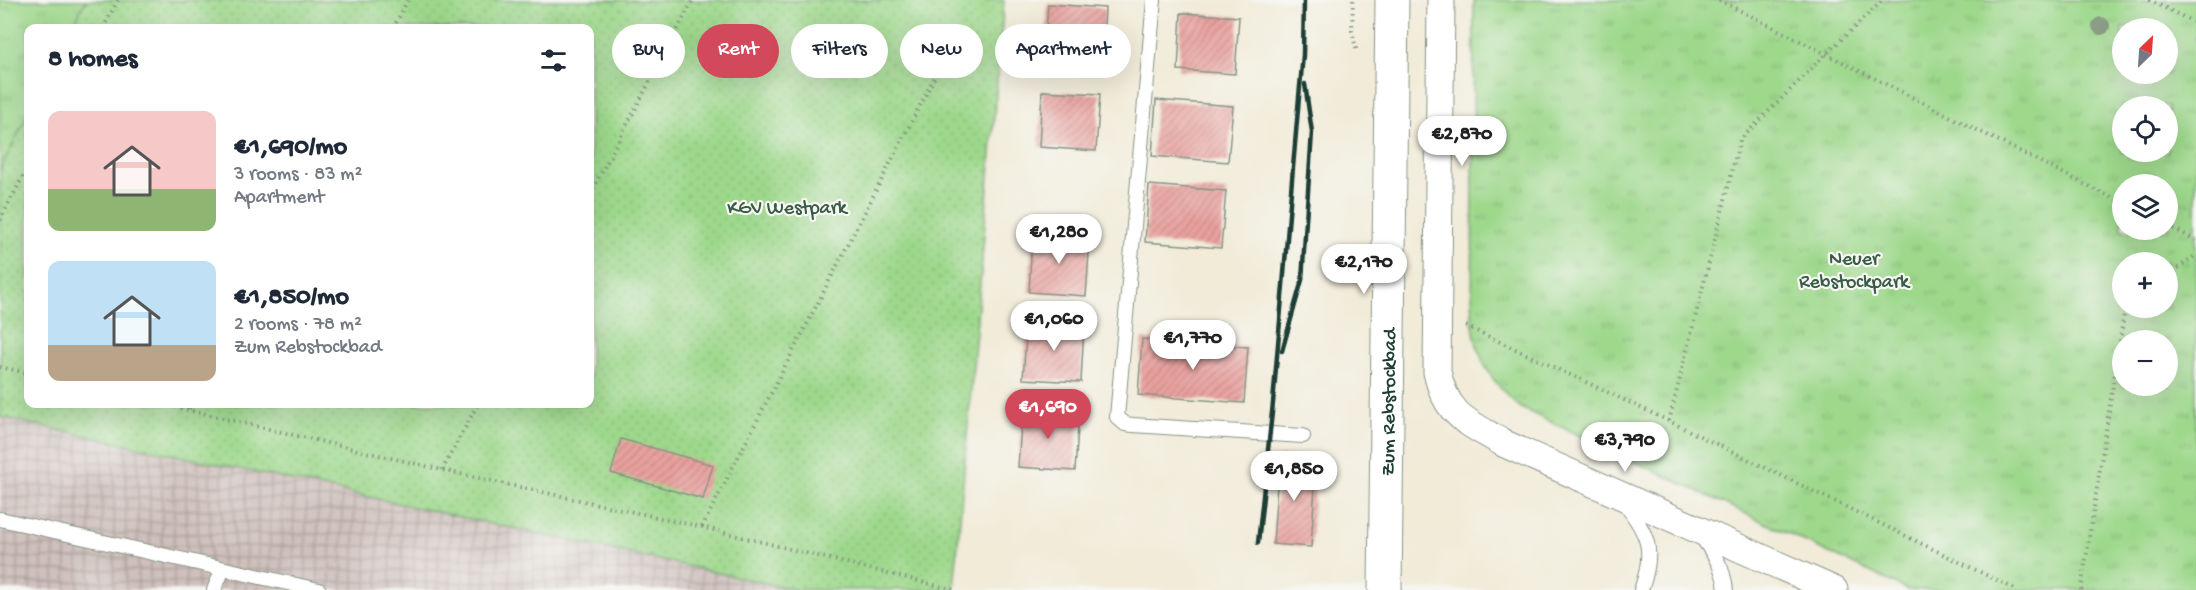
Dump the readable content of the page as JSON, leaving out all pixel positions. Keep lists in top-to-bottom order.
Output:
{
  "streets": {
    "main road": ["Zum Rebstockbad"]
  },
  "parks": ["KGV Westpark", "Neuer Rebstockpark"],
  "north": "top right",
  "page": {
    "map_buttons": ["+", "−"],
    "chip": [
      "Buy",
      "Rent",
      "Filters",
      "New",
      "Apartment"
    ],
    "heading": "8 homes",
    "list": [
      {
        "name": "€1,690/mo",
        "note": "3 rooms · 83 m² · Apartment"
      },
      {
        "name": "€1,850/mo",
        "note": "2 rooms · 78 m² · Zum Rebstockbad"
      }
    ],
    "price": [
      "€2,870",
      "€1,280",
      "€2,170",
      "€1,060",
      "€1,770",
      "€1,690",
      "€3,790",
      "€1,850"
    ]
  }
}
